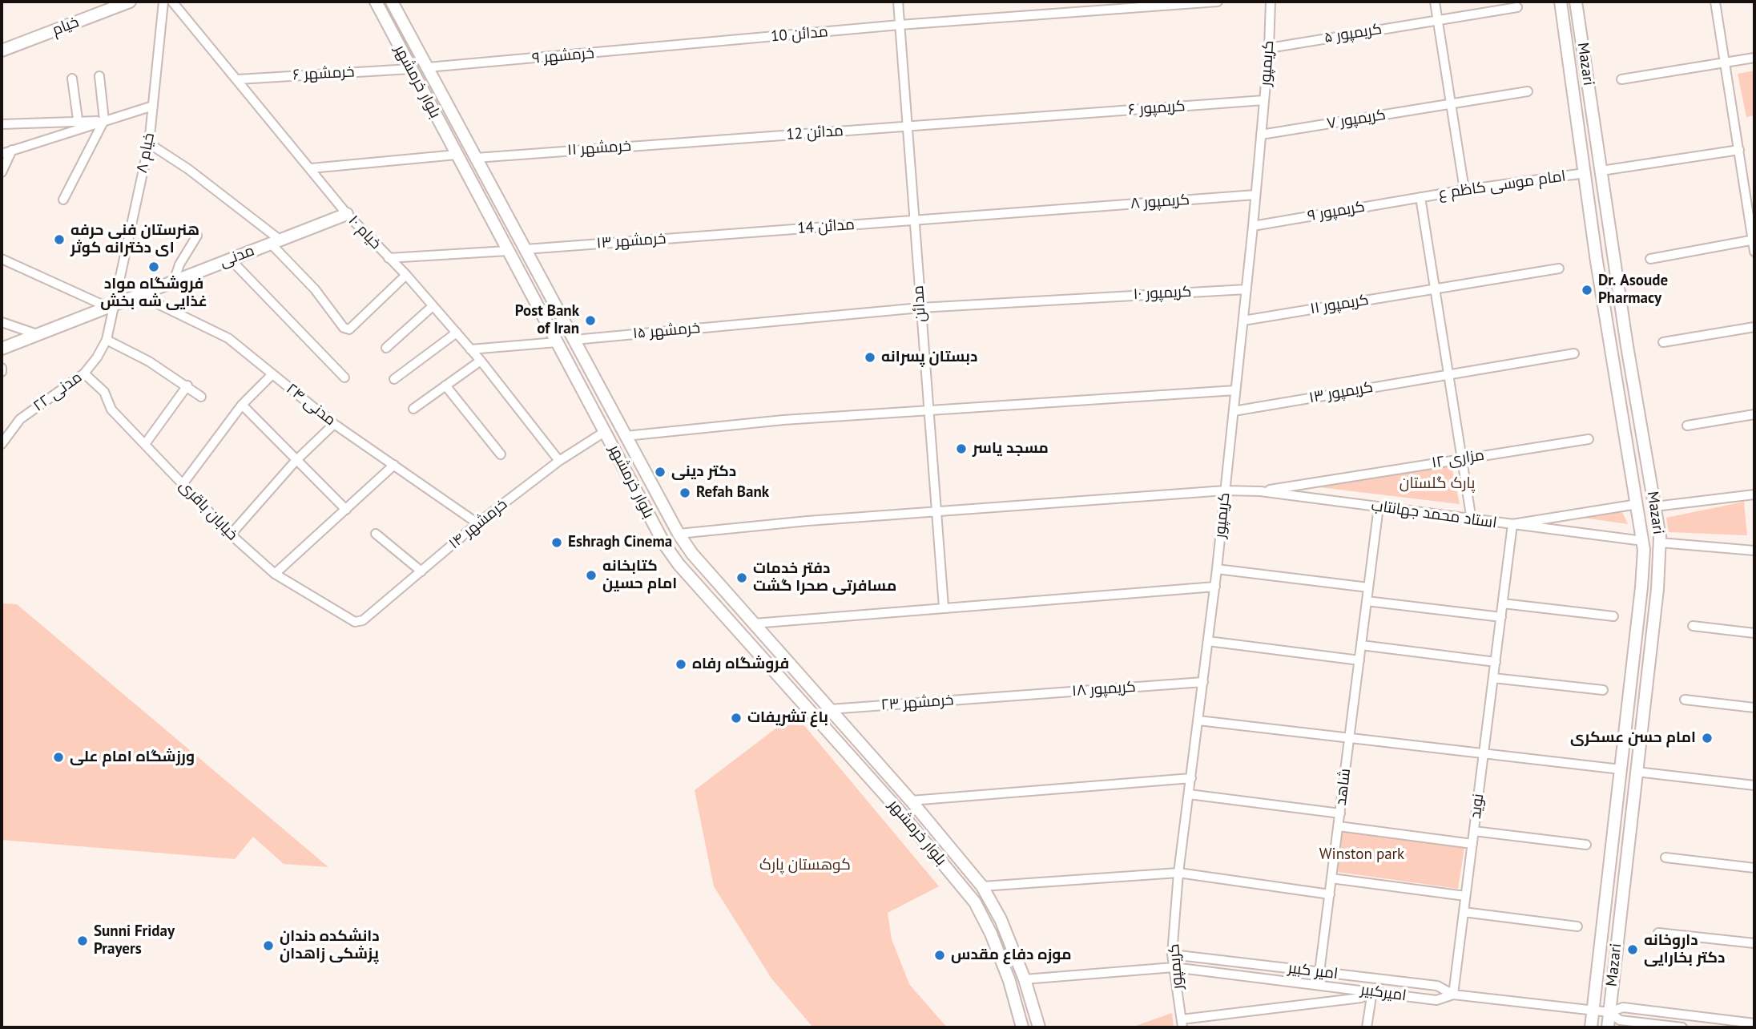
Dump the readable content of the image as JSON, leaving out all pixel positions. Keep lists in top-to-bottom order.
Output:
{
  "streets": {
    "main road": [
      "خیام",
      "Mazari",
      "بلوار خرمشهر",
      "مدنی"
    ],
    "street": [
      "کریمپور ۵",
      "مدائن 10",
      "خرمشهر ۹",
      "کریمپور",
      "خرمشهر ۶",
      "کریمپور ۶",
      "کریمپور ۷",
      "مدائن 12",
      "خرمشهر ۱۱",
      "خیام ۸",
      "امام موسی کاظم ع",
      "کریمپور ۸",
      "کریمپور ۹",
      "مدائن 14",
      "خیام ۱۰",
      "خرمشهر ۱۳",
      "کریمپور ۱۰",
      "مدائن",
      "کریمپور ۱۱",
      "خرمشهر ۱۵",
      "مدنی ۲۲",
      "کریمپور ۱۳",
      "مدنی ۲۴",
      "مزاری ۱۲",
      "خیابان باقری",
      "استاد محمد جهانتاب",
      "خرمشهر ۱۴",
      "کریمپور ۱۸",
      "خرمشهر ۲۳",
      "شاهد",
      "نوید",
      "امیر کبیر",
      "امیرکبیر"
    ]
  },
  "crossings": [
    ["کریمپور ۵", "کریمپور"],
    ["مدائن 10", "خرمشهر ۹"],
    ["مدائن 10", "مدائن"],
    ["خرمشهر ۹", "بلوار خرمشهر"],
    ["کریمپور", "کریمپور ۶"],
    ["کریمپور", "کریمپور ۷"],
    ["کریمپور", "کریمپور ۸"],
    ["کریمپور", "کریمپور ۹"],
    ["کریمپور", "کریمپور ۱۰"],
    ["کریمپور", "کریمپور ۱۱"],
    ["کریمپور", "کریمپور ۱۳"],
    ["کریمپور", "استاد محمد جهانتاب"],
    ["کریمپور", "کریمپور ۱۸"],
    ["کریمپور", "امیر کبیر"],
    ["کریمپور", "امیرکبیر"],
    ["Mazari", "امام موسی کاظم ع"],
    ["Mazari", "استاد محمد جهانتاب"],
    ["Mazari", "امیرکبیر"],
    ["خرمشهر ۶", "بلوار خرمشهر"],
    ["خرمشهر ۶", "خیام ۱۰"],
    ["بلوار خرمشهر", "خرمشهر ۱۱"],
    ["بلوار خرمشهر", "خرمشهر ۱۳"],
    ["بلوار خرمشهر", "خرمشهر ۱۵"],
    ["بلوار خرمشهر", "استاد محمد جهانتاب"],
    ["بلوار خرمشهر", "خرمشهر ۱۴"],
    ["بلوار خرمشهر", "خرمشهر ۲۳"],
    ["بلوار خرمشهر", "امیرکبیر"],
    ["کریمپور ۶", "مدائن 12"],
    ["کریمپور ۶", "مدائن"],
    ["مدائن 12", "خرمشهر ۱۱"],
    ["مدائن 12", "مدائن"],
    ["خیام ۸", "مدنی"],
    ["خیام ۸", "مدنی ۲۲"],
    ["امام موسی کاظم ع", "کریمپور ۹"],
    ["کریمپور ۸", "مدائن 14"],
    ["کریمپور ۸", "مدائن"],
    ["مدائن 14", "خرمشهر ۱۳"],
    ["مدائن 14", "مدائن"],
    ["خیام ۱۰", "مدنی"],
    ["خیام ۱۰", "خرمشهر ۱۴"],
    ["مدنی", "مدنی ۲۲"],
    ["مدنی", "مدنی ۲۴"],
    ["کریمپور ۱۰", "مدائن"],
    ["کریمپور ۱۰", "خرمشهر ۱۵"],
    ["مدائن", "خرمشهر ۱۵"],
    ["مدائن", "استاد محمد جهانتاب"],
    ["مدنی ۲۲", "خیابان باقری"],
    ["مدنی ۲۴", "خرمشهر ۱۴"],
    ["مزاری ۱۲", "استاد محمد جهانتاب"],
    ["خیابان باقری", "خرمشهر ۱۴"],
    ["استاد محمد جهانتاب", "شاهد"],
    ["استاد محمد جهانتاب", "نوید"],
    ["کریمپور ۱۸", "خرمشهر ۲۳"],
    ["شاهد", "امیر کبیر"],
    ["نوید", "امیر کبیر"],
    ["نوید", "امیرکبیر"],
    ["امیر کبیر", "امیرکبیر"]
  ],
  "parks": ["پارک گلستان", "Winston park", "کوهستان پارک"],
  "places": [
    "هنرستان فنی حرفه ای دخترانه کوثر",
    "فروشگاه مواد غذایی شه بخش",
    "Dr. Asoude Pharmacy",
    "Post Bank of Iran",
    "دبستان پسرانه",
    "مسجد یاسر",
    "دکتر دینی",
    "Refah Bank",
    "Eshragh Cinema",
    "کتابخانه امام حسین",
    "دفتر خدمات مسافرتی صحرا گشت",
    "فروشگاه رفاه",
    "باغ تشریفات",
    "امام حسن عسکری",
    "ورزشگاه امام علی",
    "Sunni Friday Prayers",
    "دانشکده دندان پزشکی زاهدان",
    "داروخانه دکتر بخارایی",
    "موزه دفاع مقدس"
  ]
}
